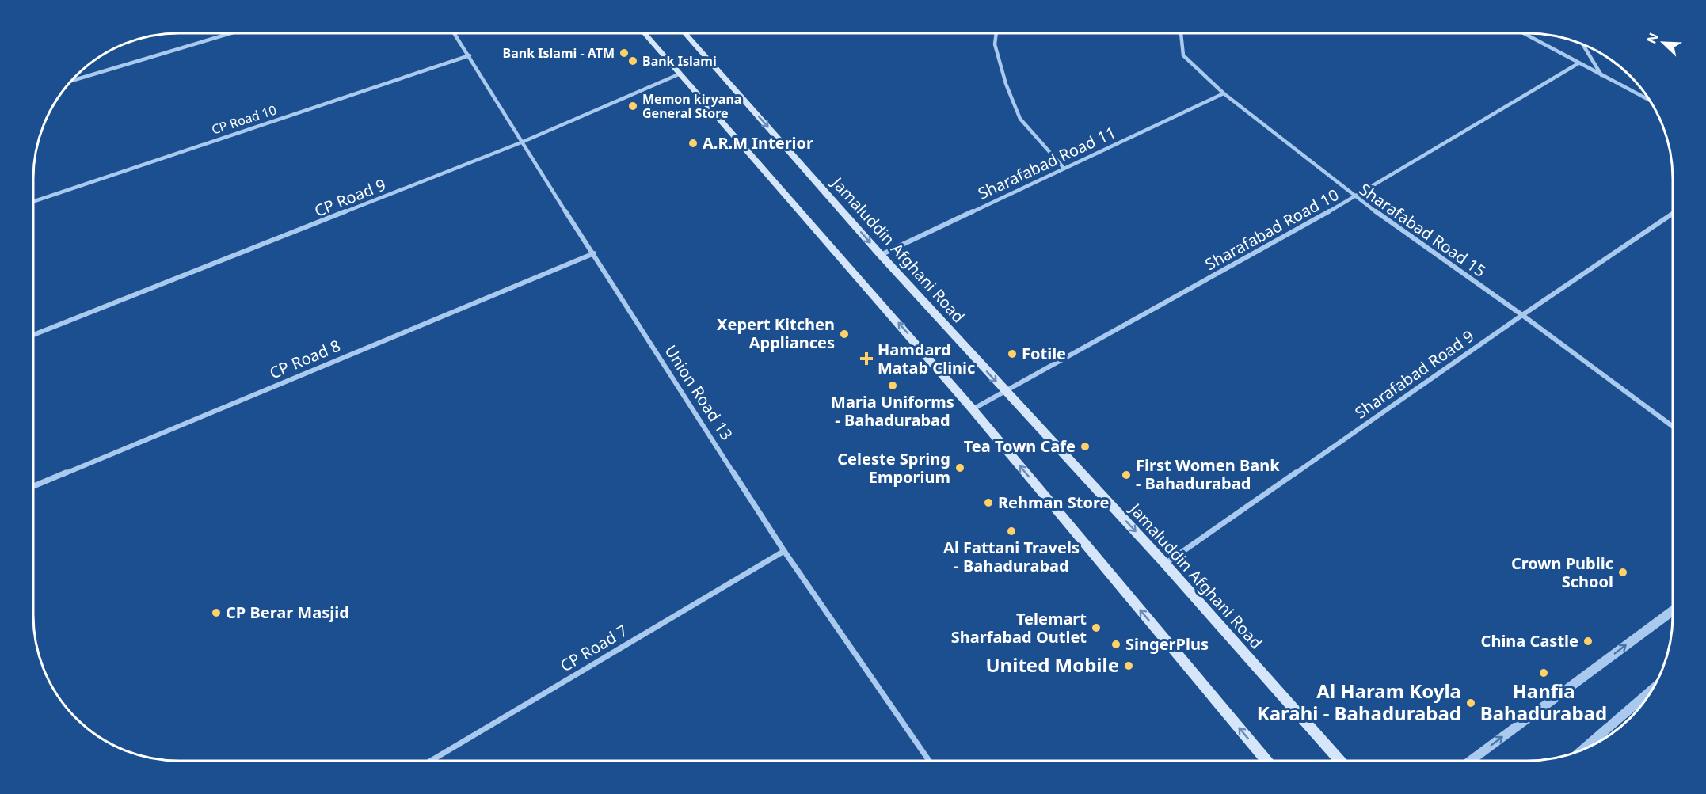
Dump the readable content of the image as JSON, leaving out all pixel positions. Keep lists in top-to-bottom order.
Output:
{
  "streets": {
    "main road": ["Jamaluddin Afghani Road"],
    "street": [
      "CP Road 10",
      "Sharafabad Road 11",
      "CP Road 9",
      "Sharafabad Road 10",
      "Sharafabad Road 15",
      "CP Road 8",
      "Sharafabad Road 9",
      "Union Road 13",
      "CP Road 7"
    ]
  },
  "crossings": [
    ["CP Road 10", "Union Road 13"],
    ["Sharafabad Road 11", "Sharafabad Road 15"],
    ["Sharafabad Road 11", "Jamaluddin Afghani Road"],
    ["CP Road 9", "Union Road 13"],
    ["Sharafabad Road 10", "Sharafabad Road 15"],
    ["Sharafabad Road 10", "Jamaluddin Afghani Road"],
    ["Sharafabad Road 15", "Sharafabad Road 9"],
    ["Jamaluddin Afghani Road", "Sharafabad Road 9"],
    ["CP Road 8", "Union Road 13"],
    ["Union Road 13", "CP Road 7"]
  ],
  "places": {
    "other": [
      "Bank Islami - ATM",
      "Bank Islami",
      "Memon kiryana General Store",
      "A.R.M Interior",
      "Xepert Kitchen Appliances",
      "Fotile",
      "Maria Uniforms - Bahadurabad",
      "Tea Town Cafe",
      "Celeste Spring Emporium",
      "First Women Bank - Bahadurabad",
      "Rehman Store",
      "Al Fattani Travels - Bahadurabad",
      "Crown Public School",
      "CP Berar Masjid",
      "Telemart Sharfabad Outlet",
      "China Castle",
      "SingerPlus",
      "United Mobile",
      "Hanfia Bahadurabad",
      "Al Haram Koyla Karahi - Bahadurabad"
    ],
    "health": ["Hamdard Matab Clinic"]
  },
  "north": "top left"
}
